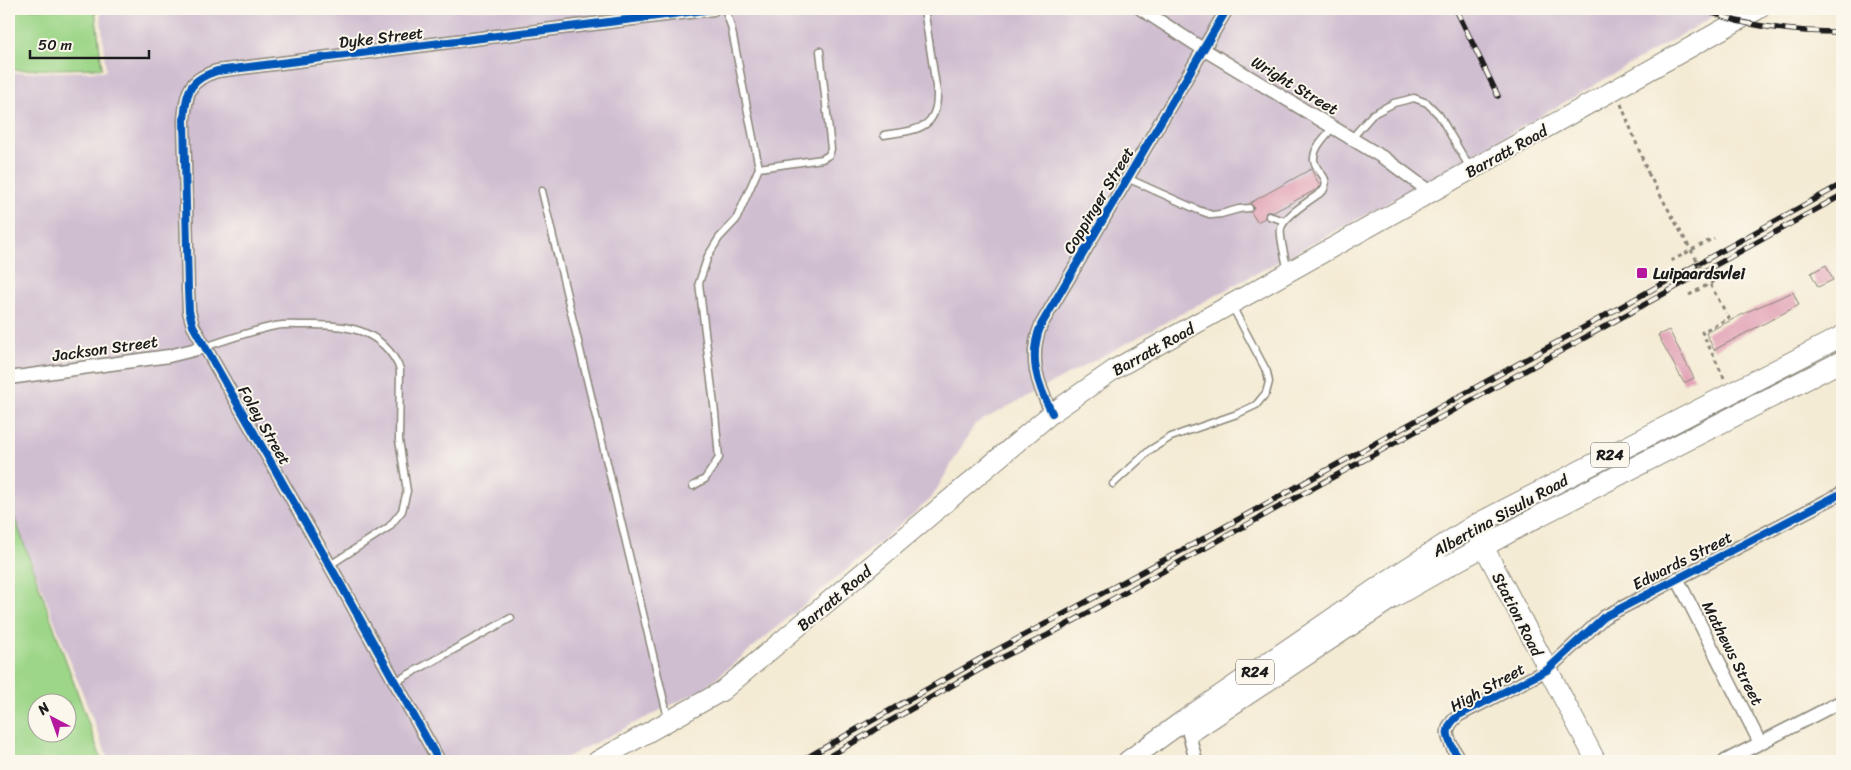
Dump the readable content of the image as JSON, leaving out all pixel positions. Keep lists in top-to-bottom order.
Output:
{
  "streets": {
    "main road": [
      "Barratt Road",
      "R24",
      "Albertina Sisulu Road",
      "Station Road"
    ],
    "street": [
      "Dyke Street",
      "Wright Street",
      "Coppinger Street",
      "Jackson Street",
      "Foley Street",
      "Edwards Street",
      "Mathews Street",
      "High Street"
    ]
  },
  "crossings": [
    ["Dyke Street", "Foley Street"],
    ["Wright Street", "Barratt Road"],
    ["Wright Street", "Coppinger Street"],
    ["Barratt Road", "Coppinger Street"],
    ["Jackson Street", "Foley Street"],
    ["Albertina Sisulu Road", "Station Road"],
    ["Edwards Street", "Station Road"],
    ["Edwards Street", "Mathews Street"],
    ["Edwards Street", "High Street"],
    ["Station Road", "High Street"]
  ],
  "places": {
    "transit": ["Luipaardsvlei"]
  },
  "scale_bar": "50 m",
  "north": "top left"
}
